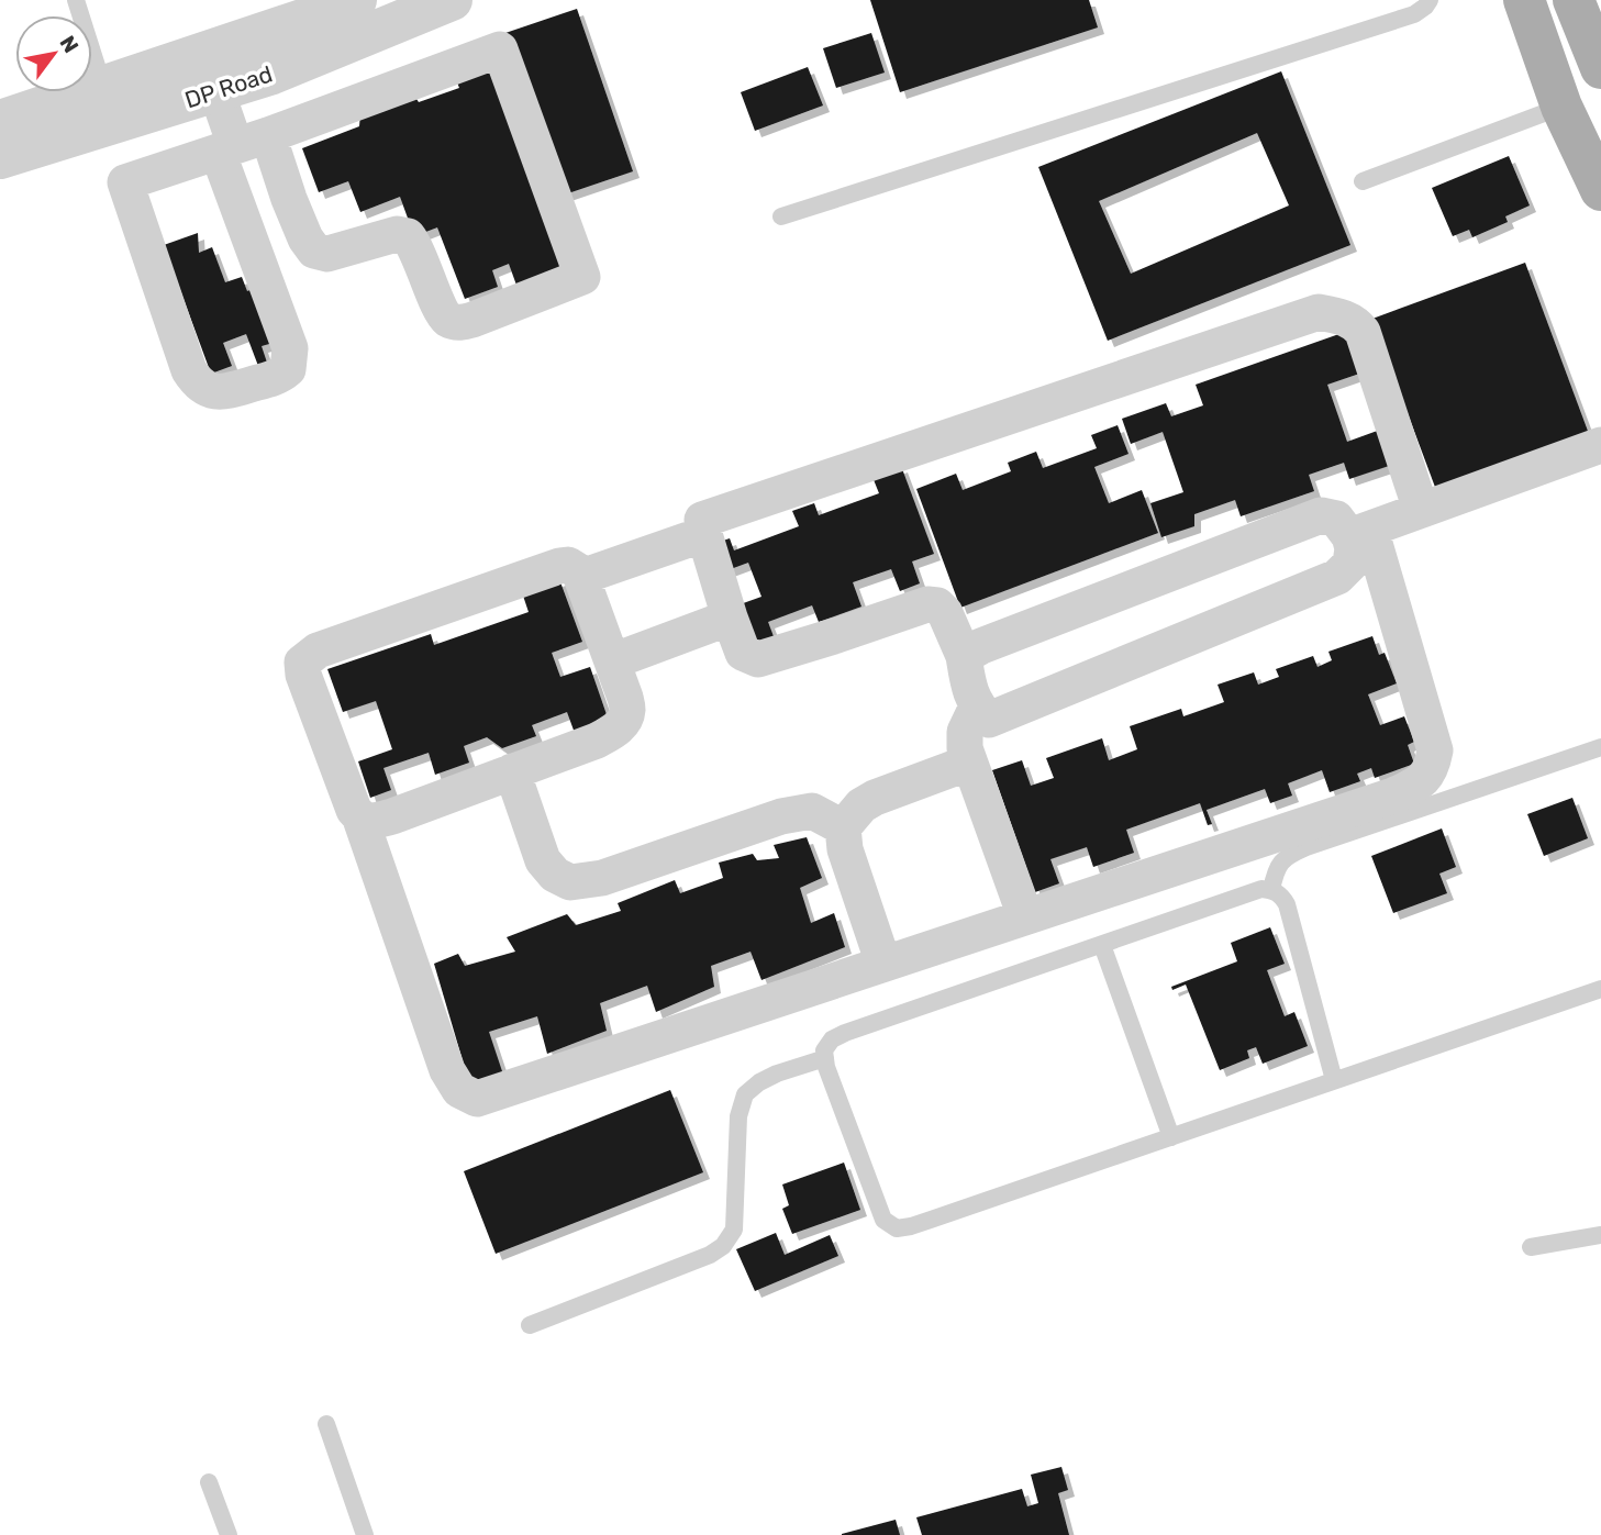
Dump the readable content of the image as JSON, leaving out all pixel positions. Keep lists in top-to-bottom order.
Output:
{
  "streets": {
    "street": ["DP Road"]
  },
  "north": "top right"
}
